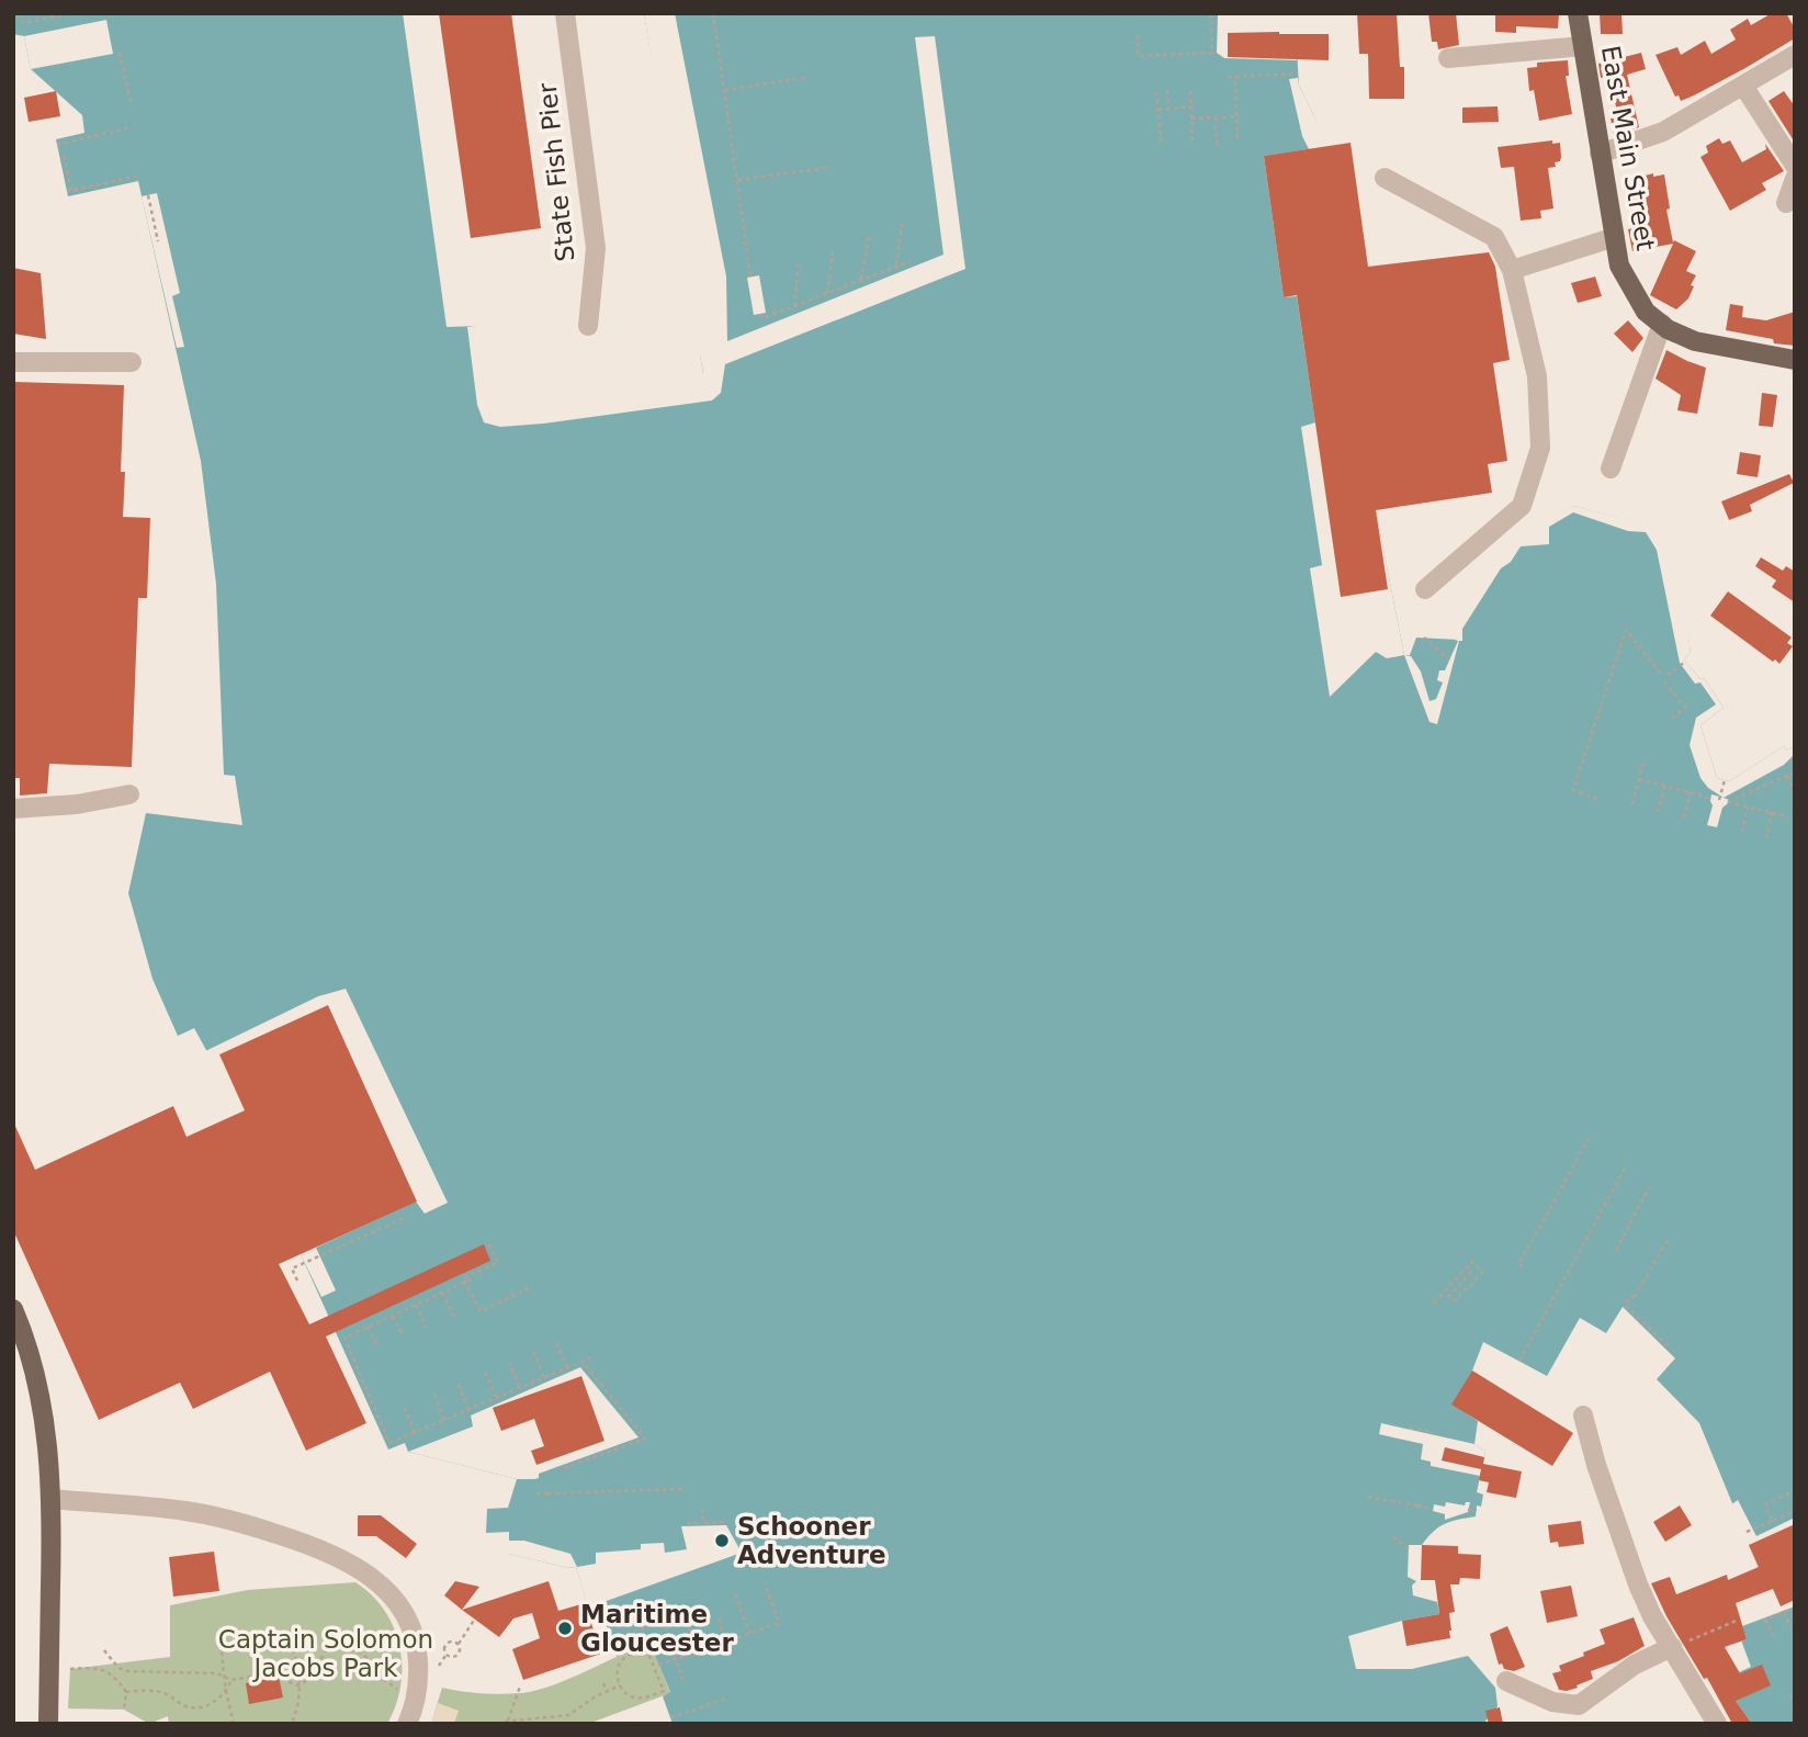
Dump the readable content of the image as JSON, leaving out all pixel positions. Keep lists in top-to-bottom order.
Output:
{
  "streets": {
    "main road": ["East Main Street"],
    "street": ["State Fish Pier"]
  },
  "parks": ["Captain Solomon Jacobs Park"],
  "places": ["Schooner Adventure", "Maritime Gloucester"]
}
